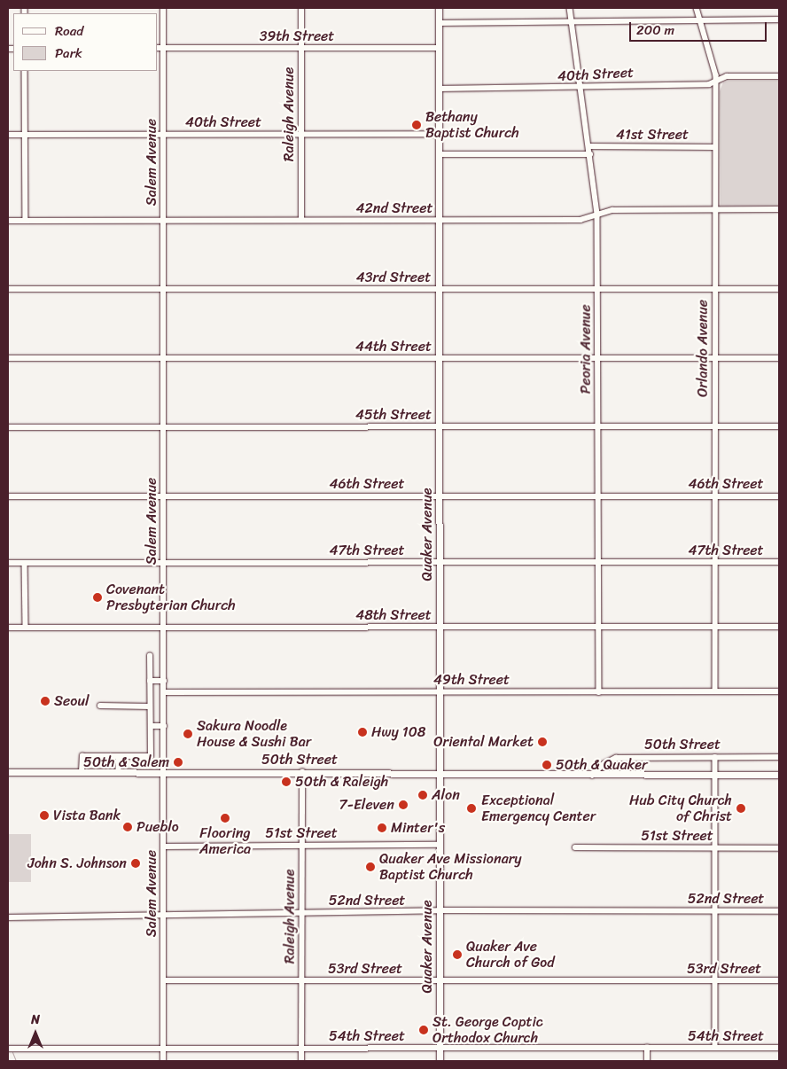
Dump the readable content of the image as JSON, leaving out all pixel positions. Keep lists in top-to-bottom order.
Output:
{
  "streets": {
    "main road": ["Quaker Avenue", "50th Street"],
    "street": [
      "39th Street",
      "40th Street",
      "Raleigh Avenue",
      "41st Street",
      "Salem Avenue",
      "42nd Street",
      "43rd Street",
      "44th Street",
      "Orlando Avenue",
      "Peoria Avenue",
      "45th Street",
      "46th Street",
      "47th Street",
      "48th Street",
      "49th Street",
      "51st Street",
      "52nd Street",
      "53rd Street",
      "54th Street"
    ]
  },
  "crossings": [
    ["39th Street", "Raleigh Avenue"],
    ["39th Street", "Salem Avenue"],
    ["39th Street", "Quaker Avenue"],
    ["40th Street", "Raleigh Avenue"],
    ["40th Street", "Salem Avenue"],
    ["40th Street", "Orlando Avenue"],
    ["40th Street", "Peoria Avenue"],
    ["40th Street", "Quaker Avenue"],
    ["Raleigh Avenue", "42nd Street"],
    ["Raleigh Avenue", "50th Street"],
    ["Raleigh Avenue", "51st Street"],
    ["Raleigh Avenue", "52nd Street"],
    ["Raleigh Avenue", "53rd Street"],
    ["Raleigh Avenue", "54th Street"],
    ["41st Street", "Orlando Avenue"],
    ["41st Street", "Peoria Avenue"],
    ["Salem Avenue", "42nd Street"],
    ["Salem Avenue", "43rd Street"],
    ["Salem Avenue", "44th Street"],
    ["Salem Avenue", "45th Street"],
    ["Salem Avenue", "46th Street"],
    ["Salem Avenue", "47th Street"],
    ["Salem Avenue", "48th Street"],
    ["Salem Avenue", "49th Street"],
    ["Salem Avenue", "50th Street"],
    ["Salem Avenue", "51st Street"],
    ["Salem Avenue", "52nd Street"],
    ["Salem Avenue", "53rd Street"],
    ["Salem Avenue", "54th Street"],
    ["42nd Street", "Orlando Avenue"],
    ["42nd Street", "Peoria Avenue"],
    ["42nd Street", "Quaker Avenue"],
    ["43rd Street", "Orlando Avenue"],
    ["43rd Street", "Peoria Avenue"],
    ["43rd Street", "Quaker Avenue"],
    ["44th Street", "Orlando Avenue"],
    ["44th Street", "Peoria Avenue"],
    ["44th Street", "Quaker Avenue"],
    ["Orlando Avenue", "45th Street"],
    ["Orlando Avenue", "46th Street"],
    ["Orlando Avenue", "47th Street"],
    ["Orlando Avenue", "48th Street"],
    ["Orlando Avenue", "49th Street"],
    ["Peoria Avenue", "45th Street"],
    ["Peoria Avenue", "46th Street"],
    ["Peoria Avenue", "47th Street"],
    ["Peoria Avenue", "48th Street"],
    ["Peoria Avenue", "49th Street"],
    ["45th Street", "Quaker Avenue"],
    ["46th Street", "Quaker Avenue"],
    ["Quaker Avenue", "47th Street"],
    ["Quaker Avenue", "48th Street"],
    ["Quaker Avenue", "49th Street"],
    ["Quaker Avenue", "50th Street"],
    ["Quaker Avenue", "51st Street"],
    ["Quaker Avenue", "52nd Street"],
    ["Quaker Avenue", "53rd Street"],
    ["Quaker Avenue", "54th Street"]
  ],
  "places": [
    "Bethany Baptist Church",
    "Covenant Presbyterian Church",
    "Seoul",
    "Hwy 108",
    "Sakura Noodle House & Sushi Bar",
    "Oriental Market",
    "50th & Salem",
    "50th & Quaker",
    "50th & Raleigh",
    "Alon",
    "7-Eleven",
    "Exceptional Emergency Center",
    "Hub City Church of Christ",
    "Vista Bank",
    "Flooring America",
    "Pueblo",
    "Minter's",
    "John S. Johnson",
    "Quaker Ave Missionary Baptist Church",
    "Quaker Ave Church of God",
    "St. George Coptic Orthodox Church"
  ],
  "legend": ["Road", "Park"],
  "scale_bar": "200 m",
  "north": "top"
}
